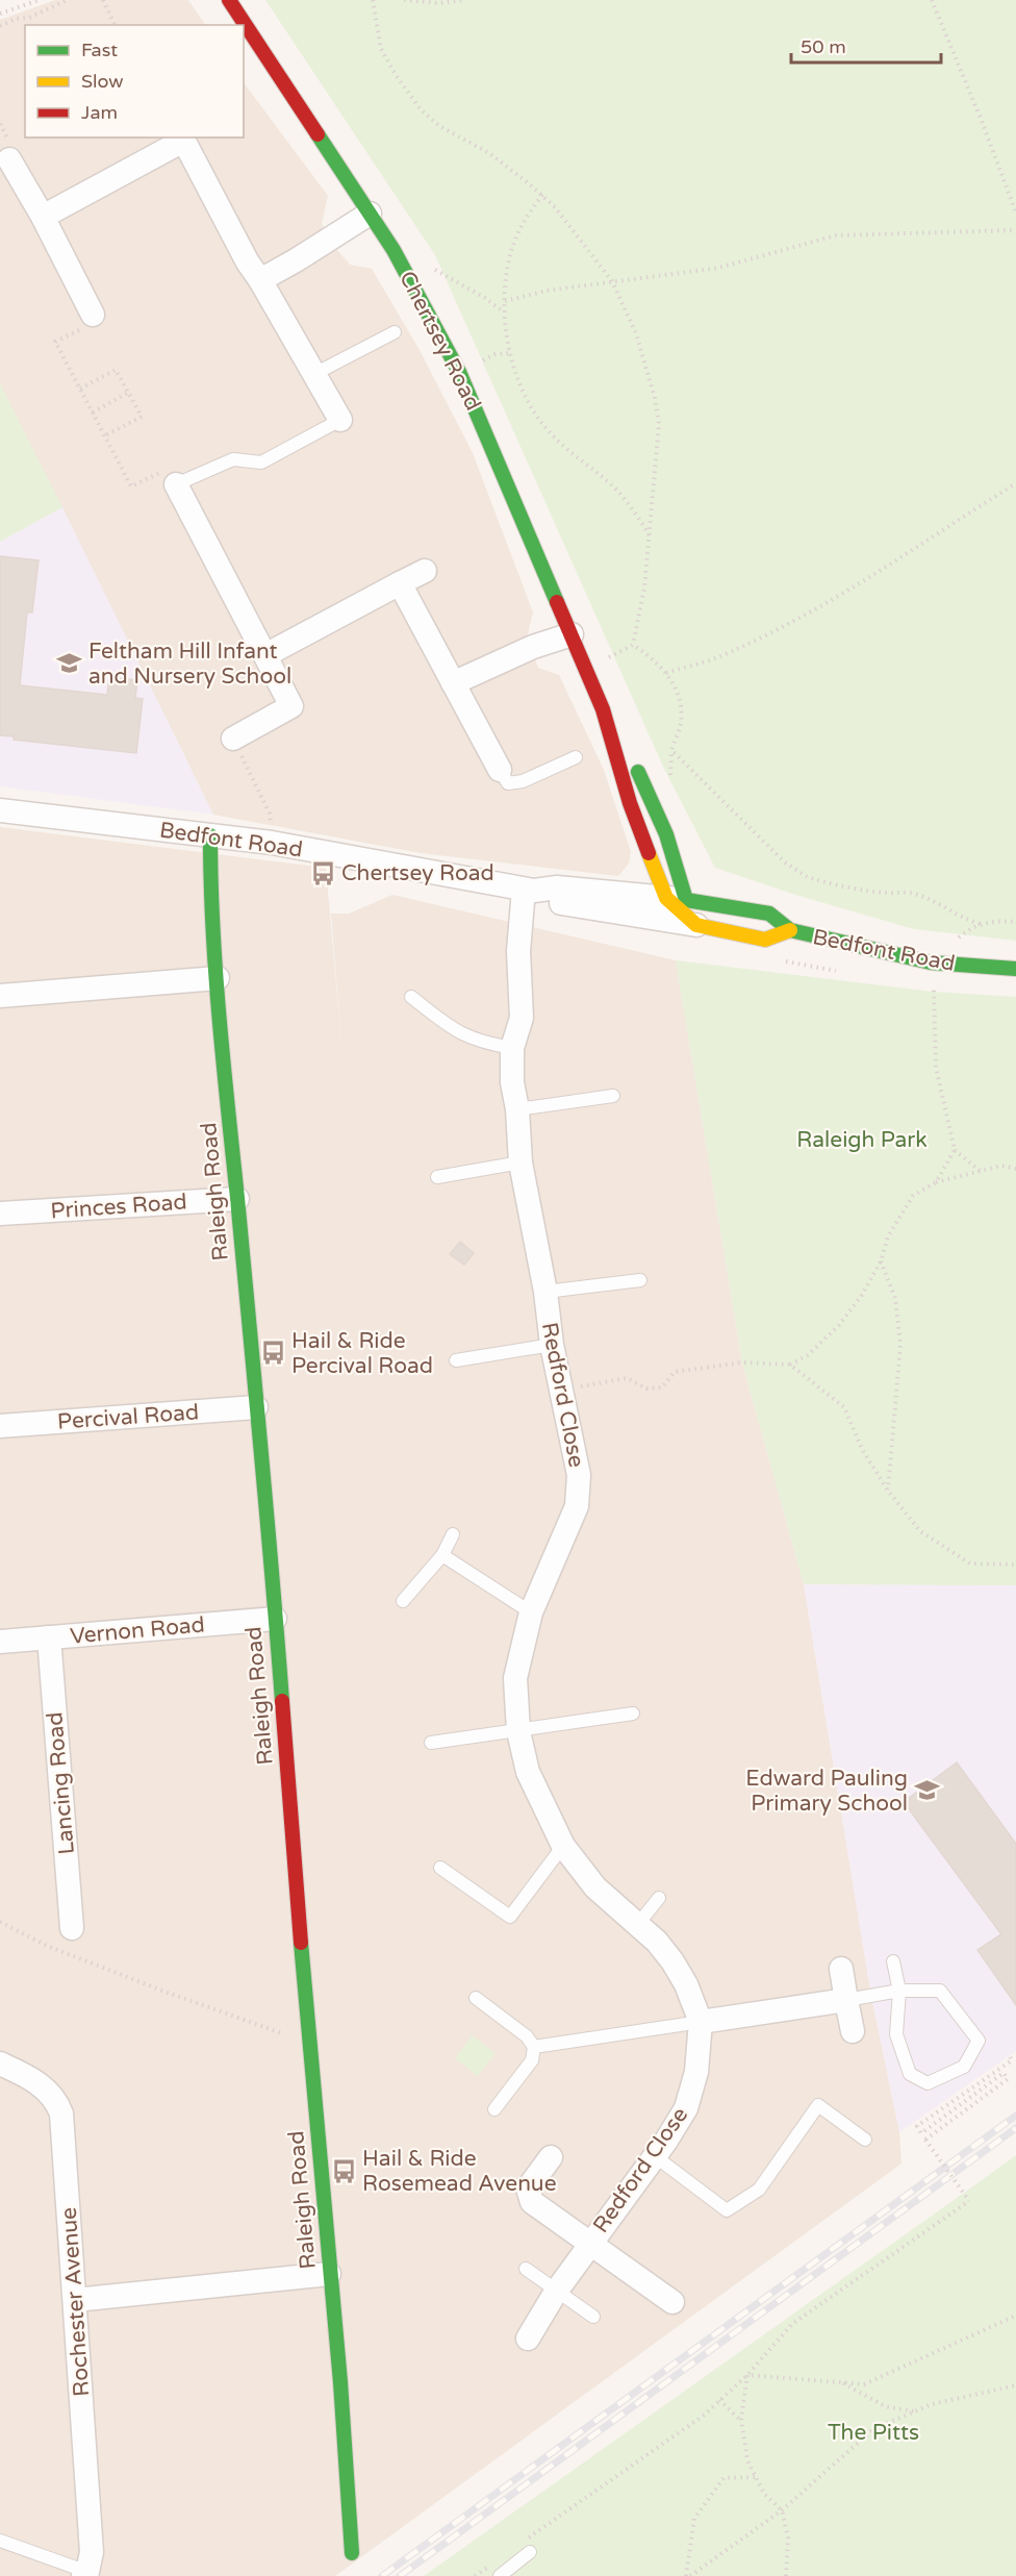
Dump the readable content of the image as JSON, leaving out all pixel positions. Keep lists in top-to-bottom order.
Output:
{
  "streets": {
    "street": [
      "Chertsey Road",
      "Bedfont Road",
      "Raleigh Road",
      "Princes Road",
      "Redford Close",
      "Percival Road",
      "Vernon Road",
      "Lancing Road",
      "Rochester Avenue"
    ]
  },
  "crossings": [
    ["Chertsey Road", "Bedfont Road"],
    ["Bedfont Road", "Raleigh Road"],
    ["Bedfont Road", "Redford Close"],
    ["Raleigh Road", "Princes Road"],
    ["Raleigh Road", "Percival Road"],
    ["Raleigh Road", "Vernon Road"],
    ["Vernon Road", "Lancing Road"]
  ],
  "parks": ["Raleigh Park", "The Pitts"],
  "places": {
    "school or university": ["Feltham Hill Infant and Nursery School", "Edward Pauling Primary School"],
    "bus stop": ["Chertsey Road", "Hail & Ride Percival Road", "Hail & Ride Rosemead Avenue"]
  },
  "legend": ["Fast", "Slow", "Jam"],
  "scale_bar": "50 m"
}
